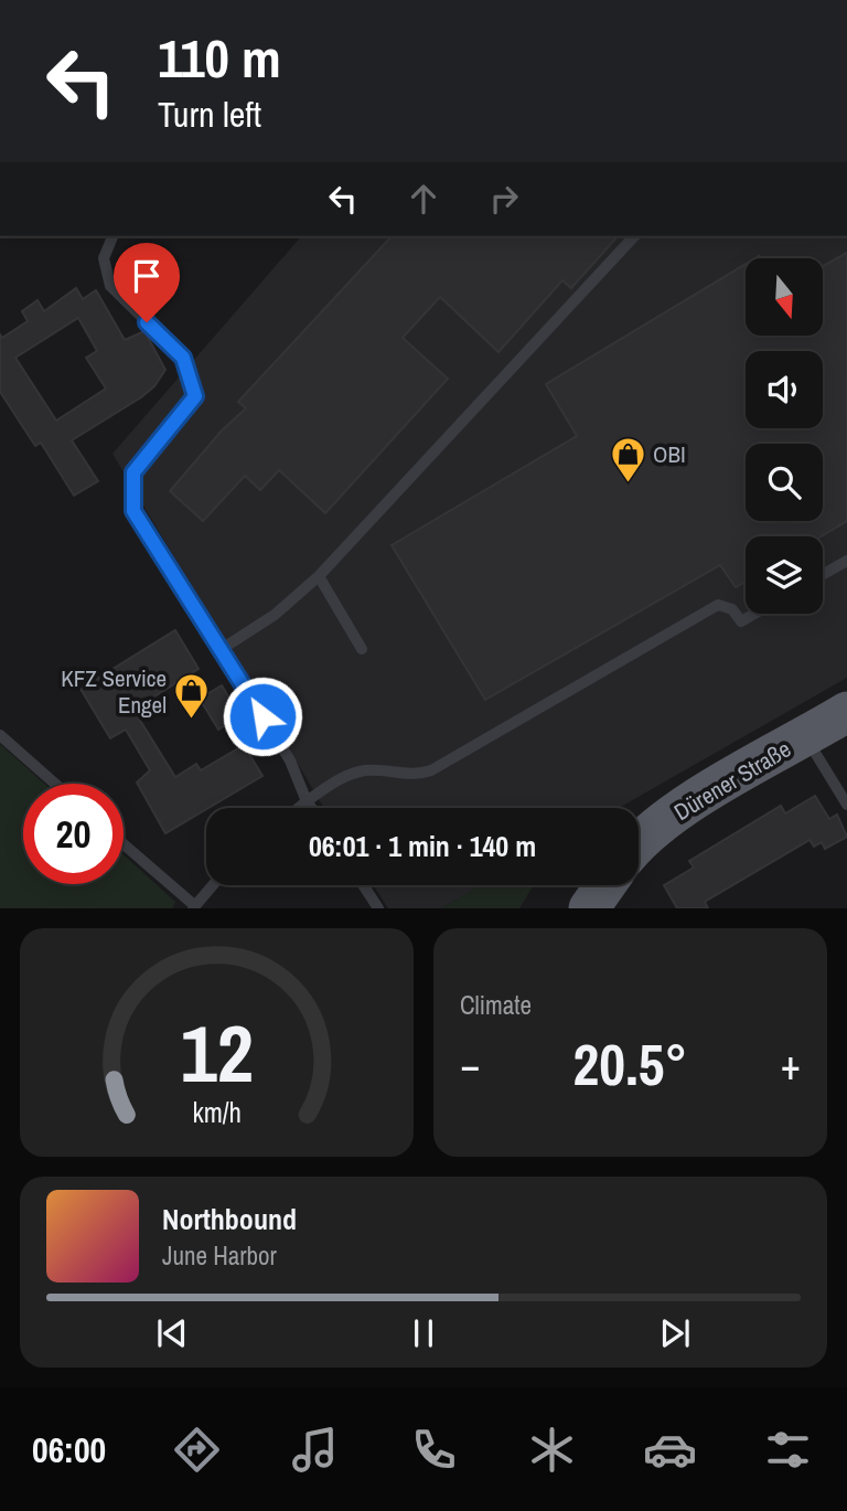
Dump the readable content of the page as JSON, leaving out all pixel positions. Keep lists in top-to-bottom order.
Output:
{
  "streets": {
    "main road": ["Dürener Straße"]
  },
  "places": {
    "shop": ["OBI", "KFZ Service Engel"]
  },
  "north": "bottom",
  "page": {
    "turn": ["110 m", "Turn left"],
    "limit": "20",
    "trip": "06:01 · 1 min · 140 m",
    "tile": "Climate",
    "heat": ["−", "20.5°", "+"],
    "song": ["Northbound", "June Harbor"],
    "tabs": "06:00",
    "gauge": ["12", "km/h"]
  }
}
